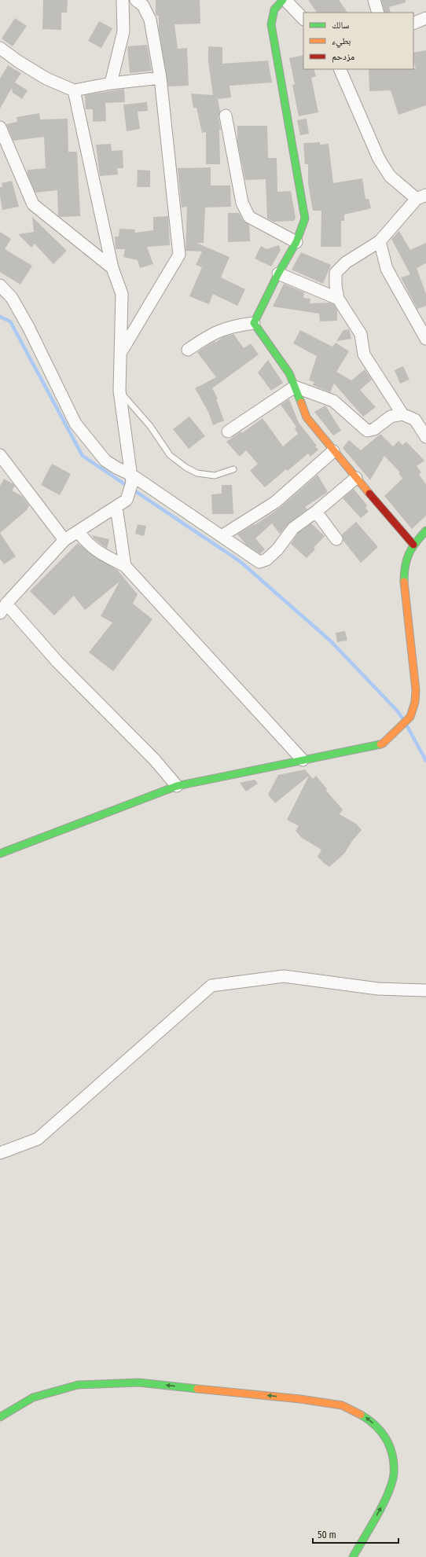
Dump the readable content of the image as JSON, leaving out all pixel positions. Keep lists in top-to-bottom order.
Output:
{
  "legend": ["سالك", "بطيء", "مزدحم"],
  "scale_bar": "50 m"
}
